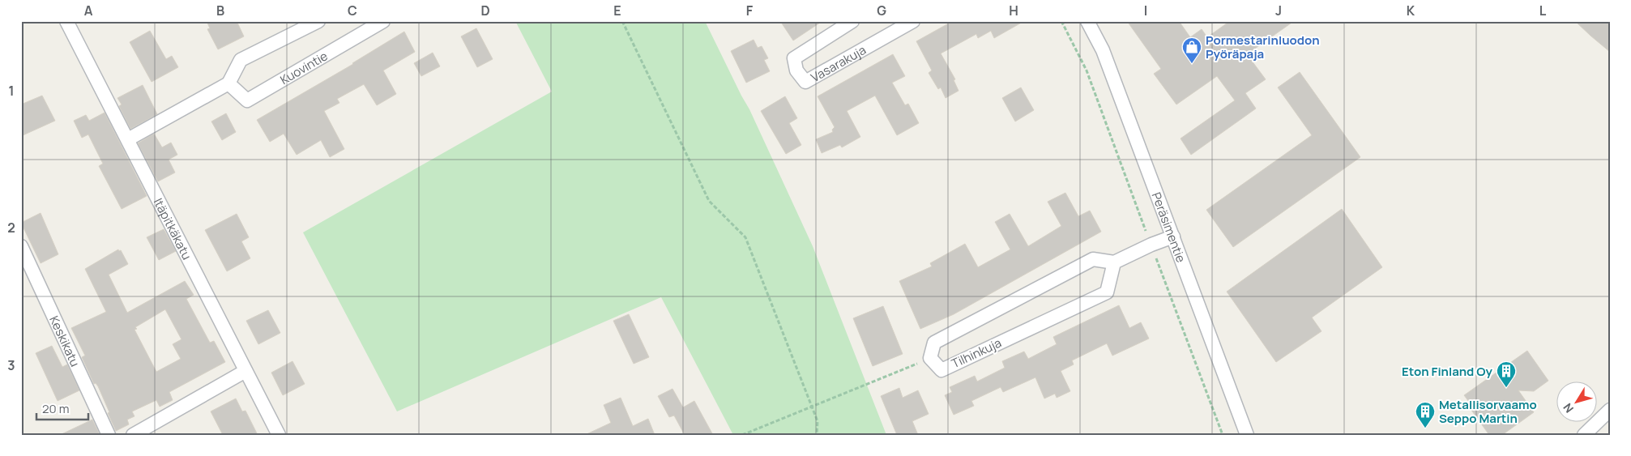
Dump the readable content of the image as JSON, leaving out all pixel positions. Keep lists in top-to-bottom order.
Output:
{
  "streets": {
    "street": [
      "Vasarakuja",
      "Kuovintie",
      "Peräsimentie",
      "Itäpitkäkatu",
      "Keskikatu",
      "Tilhinkuja"
    ]
  },
  "places": {
    "shop": ["Pormestarinluodon Pyöräpaja"],
    "building": ["Eton Finland Oy", "Metallisorvaamo Seppo Martin"]
  },
  "scale_bar": "20 m",
  "north": "bottom left",
  "grid": {
    "columns": [
      "A",
      "B",
      "C",
      "D",
      "E",
      "F",
      "G",
      "H",
      "I",
      "J",
      "K",
      "L"
    ],
    "rows": ["1", "2", "3"]
  }
}
